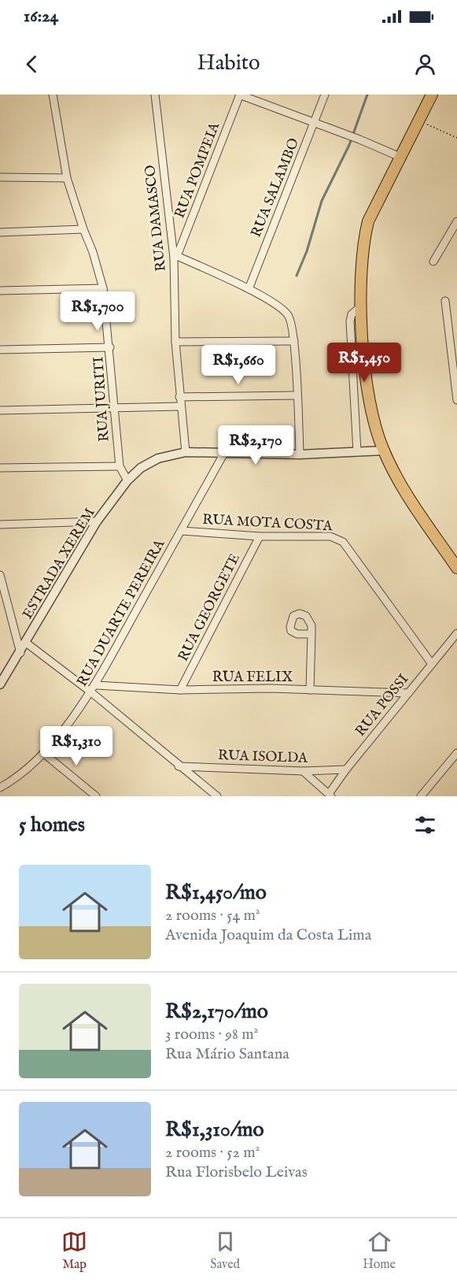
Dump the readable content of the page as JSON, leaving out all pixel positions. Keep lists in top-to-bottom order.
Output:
{
  "streets": {
    "street": [
      "RUA POMPEIA",
      "RUA SALAMBO",
      "RUA DAMASCO",
      "RUA JURITI",
      "RUA MOTA COSTA",
      "ESTRADA XEREM",
      "RUA GEORGETE",
      "RUA DUARTE PEREIRA",
      "RUA FELIX",
      "RUA POSSI",
      "RUA ISOLDA"
    ]
  },
  "crossings": [
    ["RUA POMPEIA", "RUA DAMASCO"],
    ["RUA DAMASCO", "ESTRADA XEREM"],
    ["RUA JURITI", "ESTRADA XEREM"],
    ["RUA MOTA COSTA", "RUA GEORGETE"],
    ["RUA MOTA COSTA", "RUA DUARTE PEREIRA"],
    ["RUA MOTA COSTA", "RUA POSSI"],
    ["ESTRADA XEREM", "RUA DUARTE PEREIRA"],
    ["RUA GEORGETE", "RUA FELIX"],
    ["RUA DUARTE PEREIRA", "RUA FELIX"],
    ["RUA FELIX", "RUA POSSI"],
    ["RUA POSSI", "RUA ISOLDA"]
  ],
  "page": {
    "status": "16:24",
    "header": "Habito",
    "price": [
      "R$1,700",
      "R$1,450",
      "R$1,660",
      "R$2,170",
      "R$1,310"
    ],
    "heading": "5 homes",
    "list": [
      {
        "name": "R$1,450/mo",
        "note": "2 rooms · 54 m² · Avenida Joaquim da Costa Lima"
      },
      {
        "name": "R$2,170/mo",
        "note": "3 rooms · 98 m² · Rua Mário Santana"
      },
      {
        "name": "R$1,310/mo",
        "note": "2 rooms · 52 m² · Rua Florisbelo Leivas"
      }
    ],
    "tabs": ["Map", "Saved", "Home"]
  }
}
